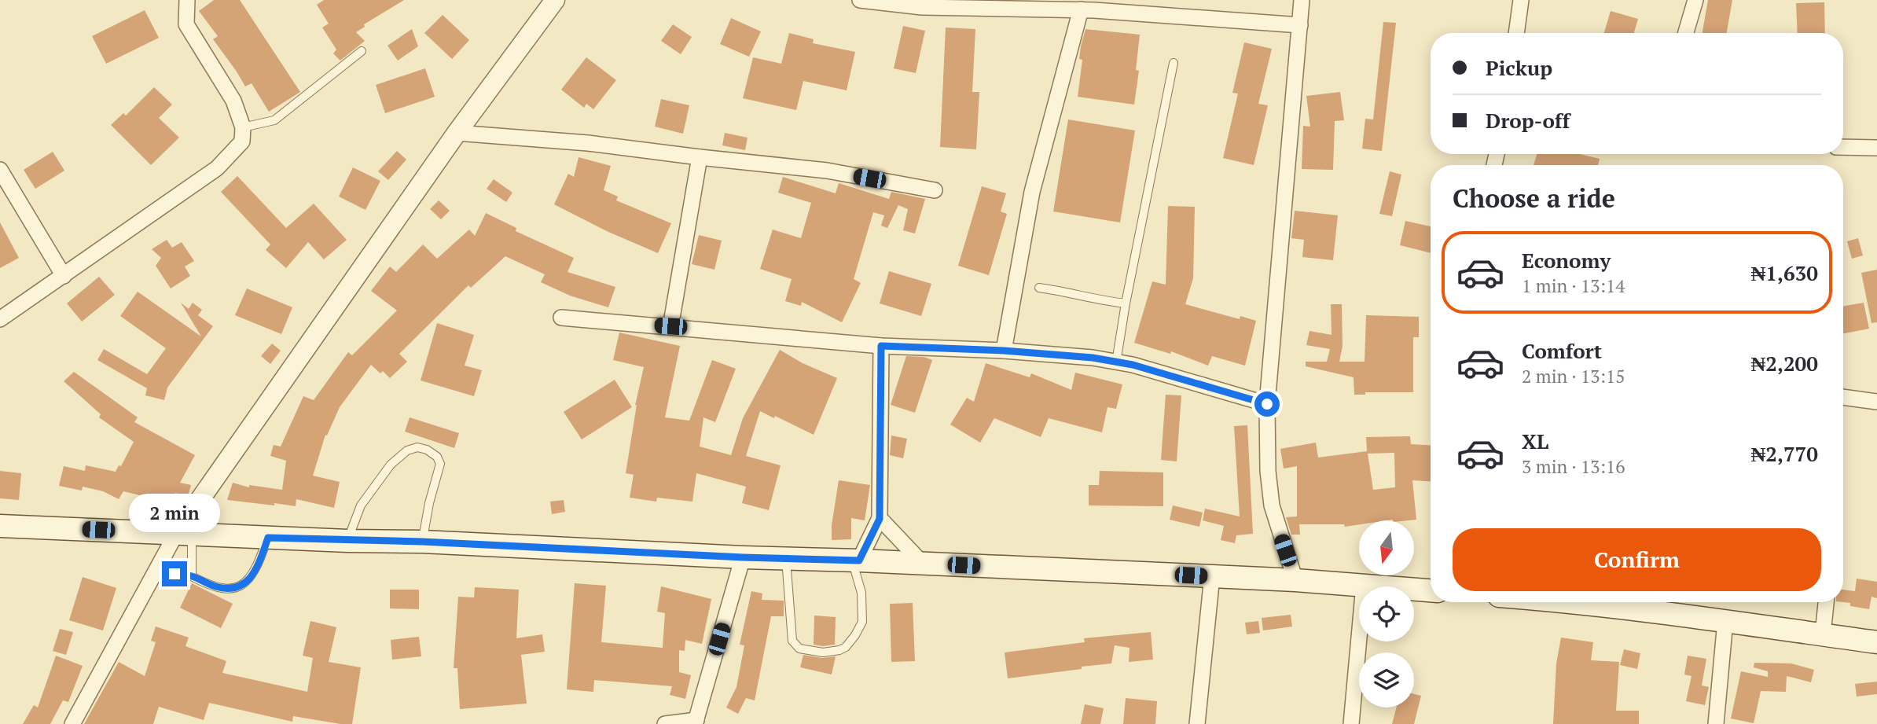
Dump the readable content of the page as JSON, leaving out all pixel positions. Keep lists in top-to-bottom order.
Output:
{
  "north": "bottom",
  "page": {
    "banner": ["Pickup", "Drop-off"],
    "heading": "Choose a ride",
    "list": [
      {
        "name": "Economy",
        "note": "1 min · 13:14",
        "value": "₦1,630"
      },
      {
        "name": "Comfort",
        "note": "2 min · 13:15",
        "value": "₦2,200"
      },
      {
        "name": "XL",
        "note": "3 min · 13:16",
        "value": "₦2,770"
      }
    ],
    "bubble": "2 min",
    "buttons": "Confirm"
  }
}
